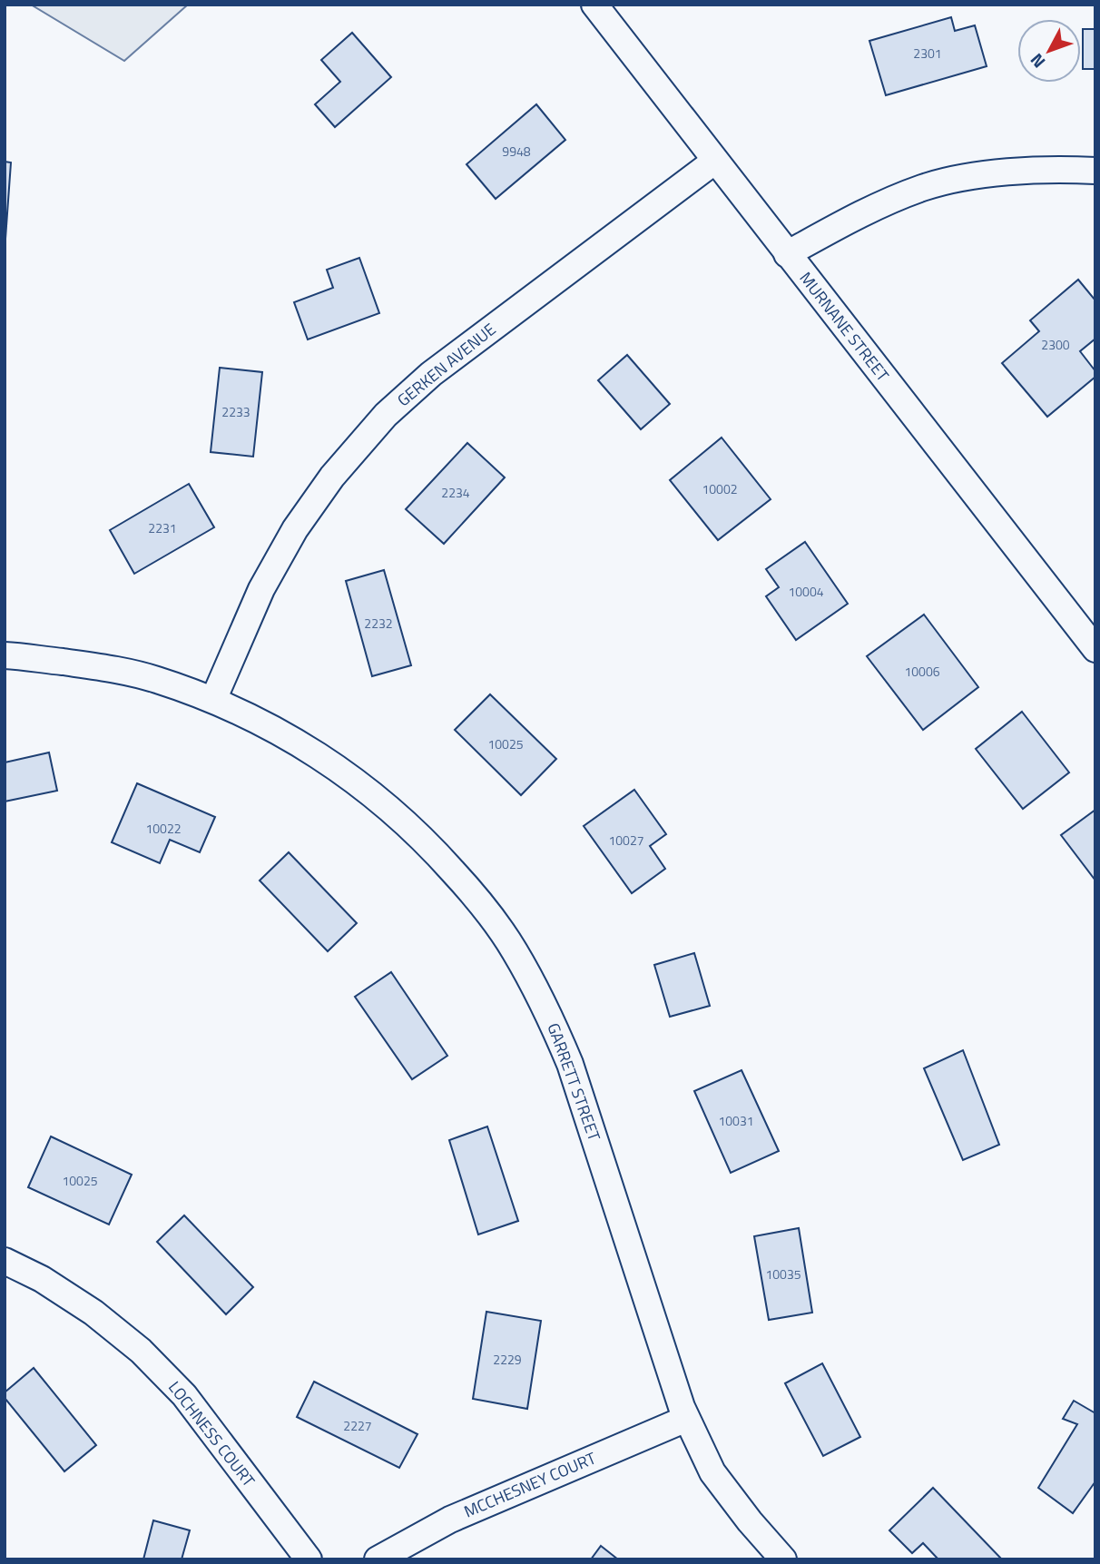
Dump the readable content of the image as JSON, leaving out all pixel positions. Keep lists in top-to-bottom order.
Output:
{
  "streets": {
    "street": [
      "MURNANE STREET",
      "GERKEN AVENUE",
      "GARRETT STREET",
      "LOCHNESS COURT",
      "MCCHESNEY COURT"
    ]
  },
  "crossings": [
    ["MURNANE STREET", "GERKEN AVENUE"],
    ["GERKEN AVENUE", "GARRETT STREET"],
    ["GARRETT STREET", "MCCHESNEY COURT"]
  ],
  "house_numbers": [
    "2301",
    "9948",
    "2300",
    "2233",
    "10002",
    "2234",
    "2231",
    "10004",
    "2232",
    "10006",
    "10025",
    "10022",
    "10027",
    "10031",
    "10025",
    "10035",
    "2229",
    "2227"
  ],
  "north": "bottom left"
}
